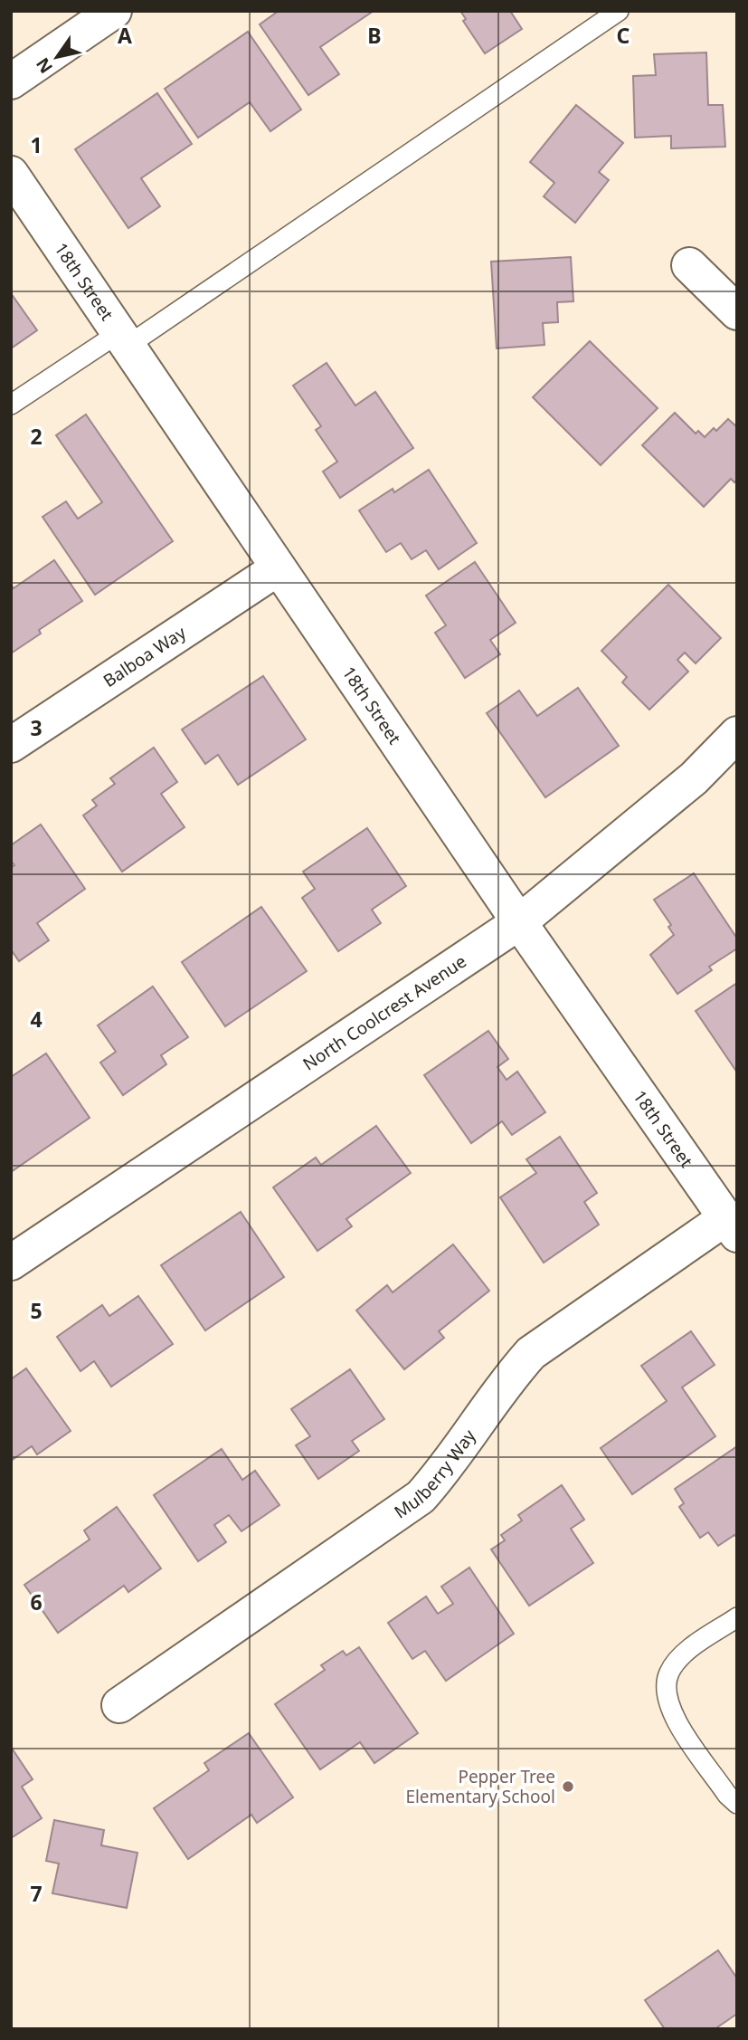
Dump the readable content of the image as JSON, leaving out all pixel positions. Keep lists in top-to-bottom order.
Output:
{
  "streets": {
    "street": [
      "18th Street",
      "Balboa Way",
      "North Coolcrest Avenue",
      "Mulberry Way"
    ]
  },
  "crossings": [
    ["18th Street", "Balboa Way"],
    ["18th Street", "North Coolcrest Avenue"],
    ["18th Street", "Mulberry Way"]
  ],
  "places": ["Pepper Tree Elementary School"],
  "north": "bottom left",
  "grid": {
    "columns": ["A", "B", "C"],
    "rows": [
      "1",
      "2",
      "3",
      "4",
      "5",
      "6",
      "7"
    ]
  }
}
